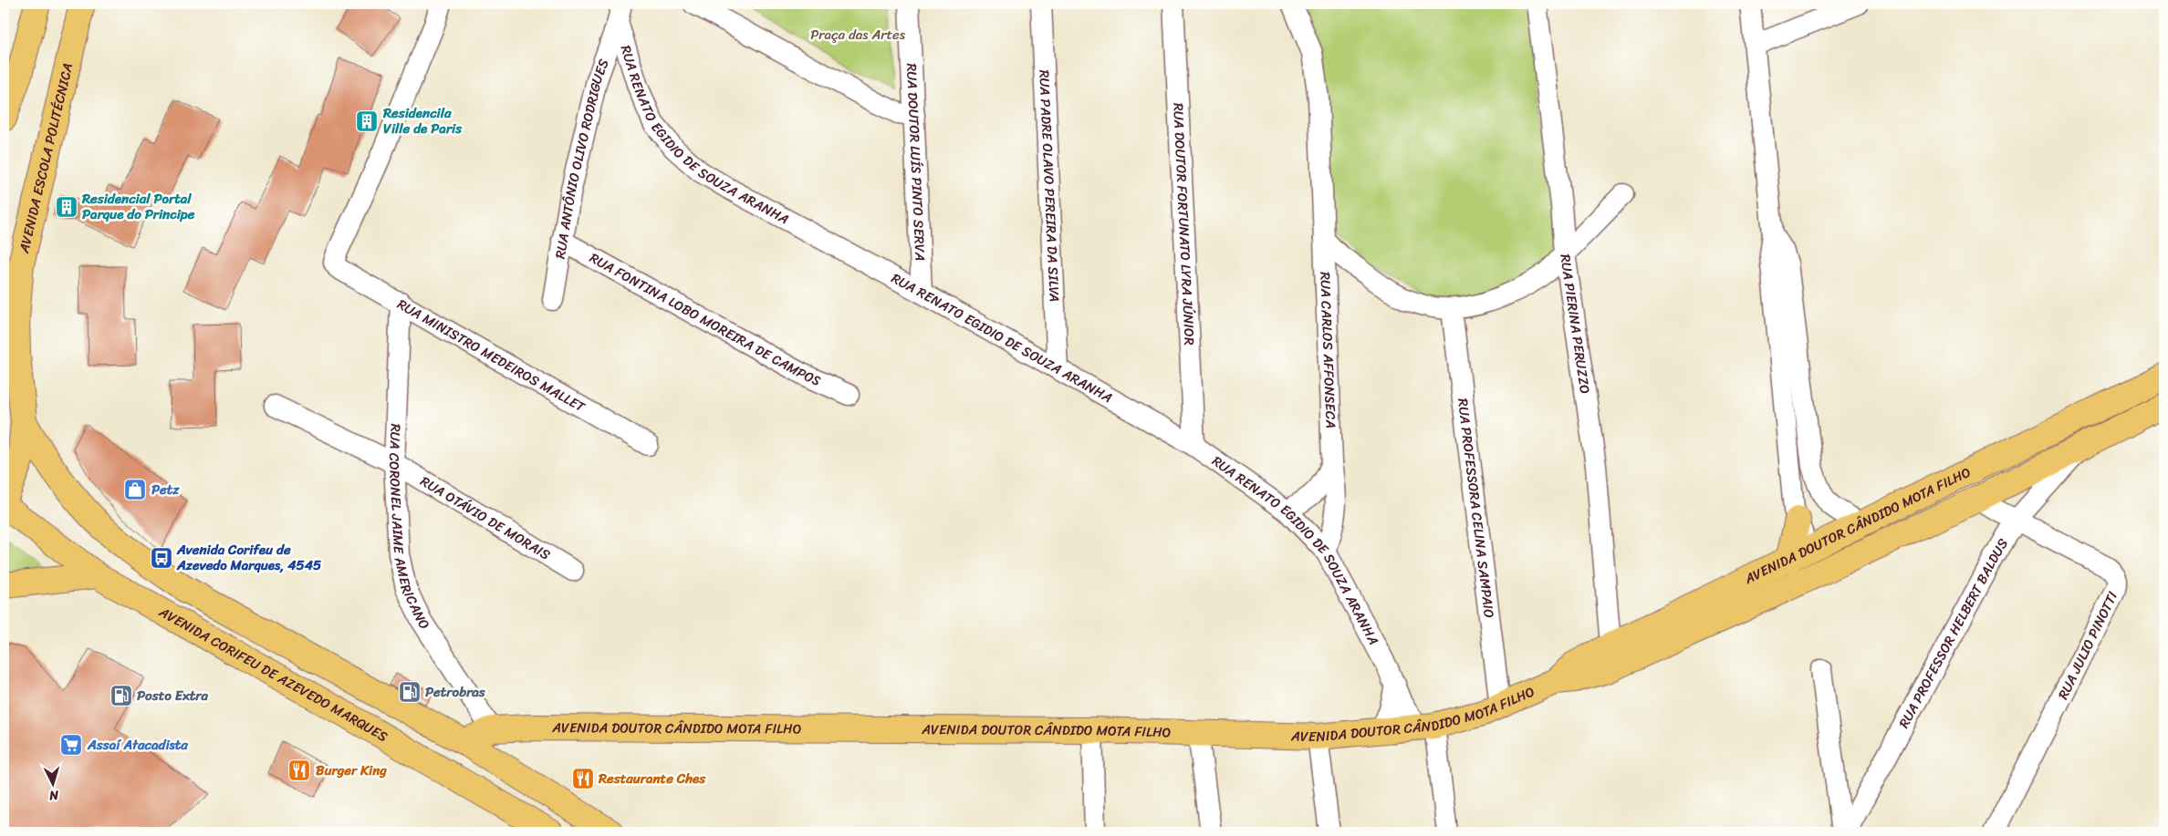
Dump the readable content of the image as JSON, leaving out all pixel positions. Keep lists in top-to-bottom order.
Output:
{
  "streets": {
    "main road": ["AVENIDA ESCOLA POLITÉCNICA", "AVENIDA DOUTOR CÂNDIDO MOTA FILHO", "AVENIDA CORIFEU DE AZEVEDO MARQUES"],
    "street": [
      "RUA RENATO EGIDIO DE SOUZA ARANHA",
      "RUA ANTÔNIO OLIVO RODRIGUES",
      "RUA DOUTOR LUÍS PINTO SERVA",
      "RUA PADRE OLAVO PEREIRA DA SILVA",
      "RUA DOUTOR FORTUNATO LYRA JÚNIOR",
      "RUA FONTINA LOBO MOREIRA DE CAMPOS",
      "RUA PIERINA PERUZZO",
      "RUA CARLOS AFFONSECA",
      "RUA MINISTRO MEDEIROS MALLET",
      "RUA PROFESSORA CELINA SAMPAIO",
      "RUA OTÁVIO DE MORAIS",
      "RUA CORONEL JAIME AMERICANO",
      "RUA PROFESSOR HELBERT BALDUS",
      "RUA JULIO PINOTTI"
    ]
  },
  "crossings": [
    ["RUA RENATO EGIDIO DE SOUZA ARANHA", "RUA ANTÔNIO OLIVO RODRIGUES"],
    ["RUA RENATO EGIDIO DE SOUZA ARANHA", "RUA DOUTOR LUÍS PINTO SERVA"],
    ["RUA RENATO EGIDIO DE SOUZA ARANHA", "RUA PADRE OLAVO PEREIRA DA SILVA"],
    ["RUA RENATO EGIDIO DE SOUZA ARANHA", "RUA DOUTOR FORTUNATO LYRA JÚNIOR"],
    ["RUA RENATO EGIDIO DE SOUZA ARANHA", "RUA CARLOS AFFONSECA"],
    ["RUA RENATO EGIDIO DE SOUZA ARANHA", "AVENIDA DOUTOR CÂNDIDO MOTA FILHO"],
    ["AVENIDA ESCOLA POLITÉCNICA", "AVENIDA CORIFEU DE AZEVEDO MARQUES"],
    ["RUA ANTÔNIO OLIVO RODRIGUES", "RUA FONTINA LOBO MOREIRA DE CAMPOS"],
    ["RUA PIERINA PERUZZO", "AVENIDA DOUTOR CÂNDIDO MOTA FILHO"],
    ["RUA MINISTRO MEDEIROS MALLET", "RUA CORONEL JAIME AMERICANO"],
    ["RUA PROFESSORA CELINA SAMPAIO", "AVENIDA DOUTOR CÂNDIDO MOTA FILHO"],
    ["RUA OTÁVIO DE MORAIS", "RUA CORONEL JAIME AMERICANO"],
    ["RUA CORONEL JAIME AMERICANO", "AVENIDA DOUTOR CÂNDIDO MOTA FILHO"],
    ["AVENIDA DOUTOR CÂNDIDO MOTA FILHO", "RUA PROFESSOR HELBERT BALDUS"],
    ["AVENIDA DOUTOR CÂNDIDO MOTA FILHO", "RUA JULIO PINOTTI"],
    ["RUA PROFESSOR HELBERT BALDUS", "RUA JULIO PINOTTI"]
  ],
  "parks": ["Praça das Artes"],
  "places": {
    "building": ["Residencila Ville de Paris", "Residencial Portal Parque do Principe"],
    "shop": ["Petz"],
    "bus stop": ["Avenida Corifeu de Azevedo Marques, 4545"],
    "fuel station": ["Petrobras", "Posto Extra"],
    "supermarket": ["Assaí Atacadista"],
    "restaurant": ["Burger King", "Restaurante Ches"]
  },
  "north": "bottom"
}
